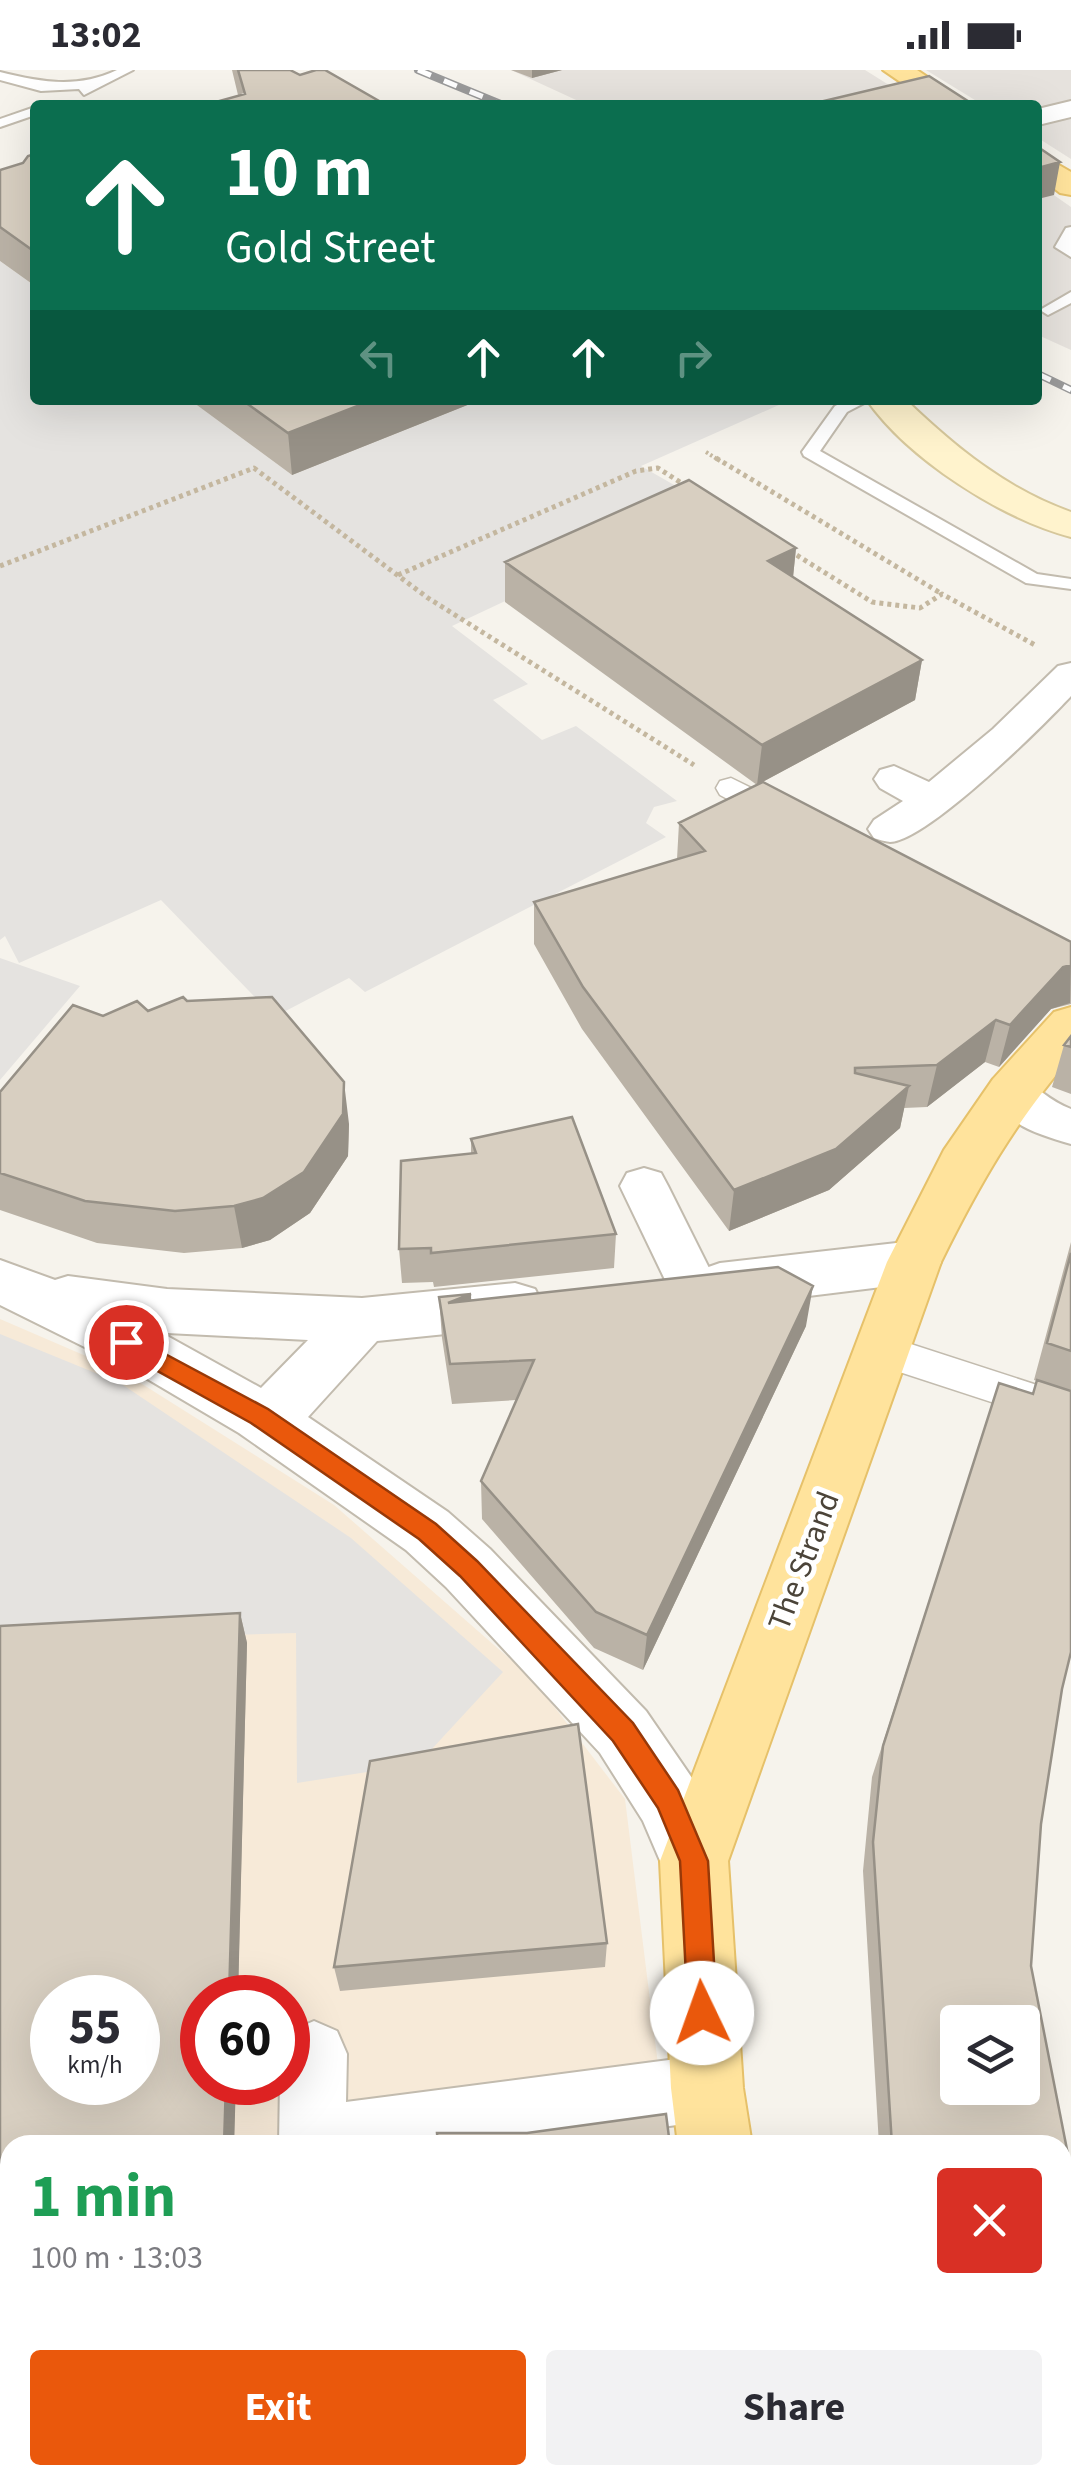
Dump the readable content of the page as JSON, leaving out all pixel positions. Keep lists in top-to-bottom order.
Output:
{
  "streets": {
    "main road": ["The Strand"]
  },
  "page": {
    "status": "13:02",
    "turn": ["10 m", "Gold Street"],
    "speed": "55 km/h",
    "limit": "60",
    "heading": ["1 min", "100 m · 13:03"],
    "buttons": ["Exit", "Share"]
  }
}
